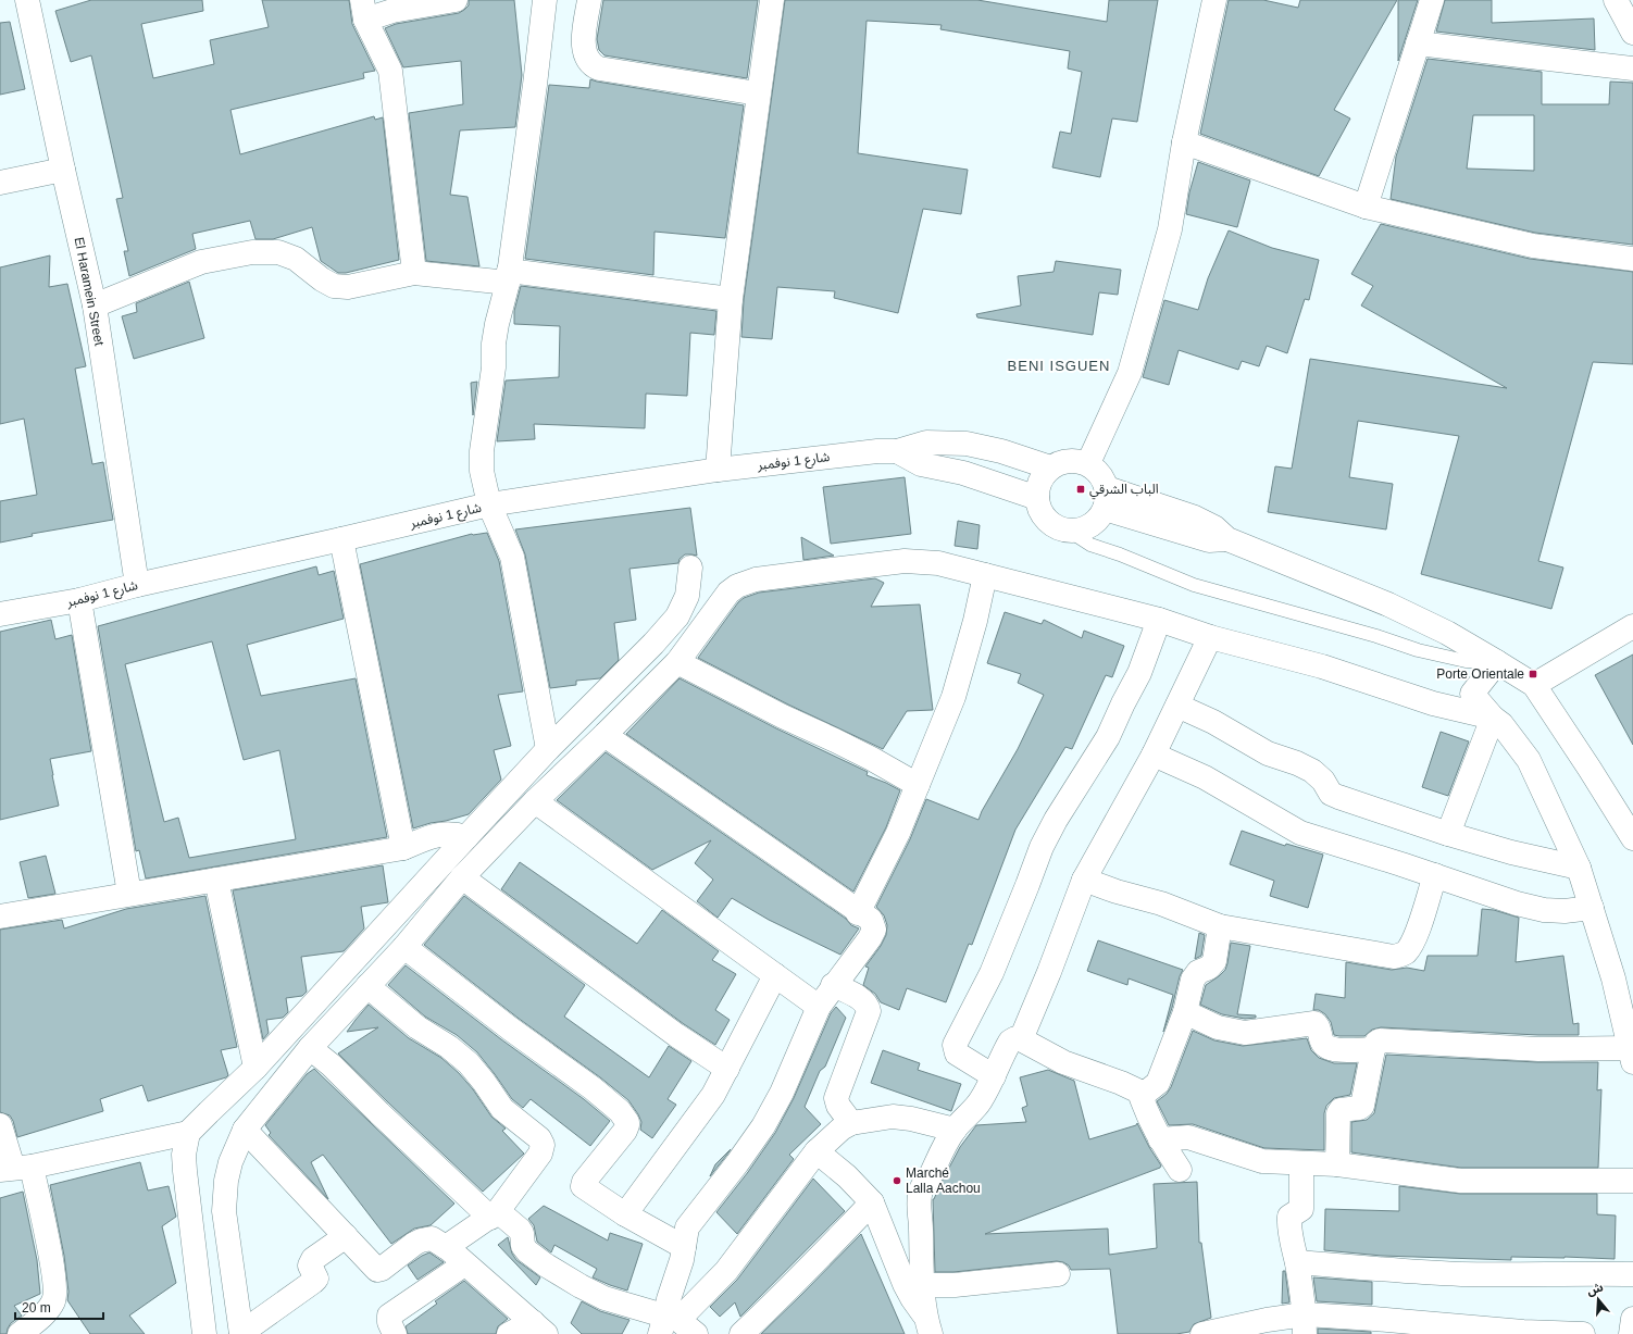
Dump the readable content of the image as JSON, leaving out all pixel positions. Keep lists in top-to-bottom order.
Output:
{
  "streets": {
    "street": ["El Haramein Street", "شارع 1 نوفمبر"]
  },
  "crossings": [
    ["El Haramein Street", "شارع 1 نوفمبر"]
  ],
  "districts": ["BENI ISGUEN"],
  "places": {
    "transit": ["الباب الشرقي", "Porte Orientale"],
    "other": ["Marché Lalla Aachou"]
  },
  "scale_bar": "20 m",
  "north": "top"
}
